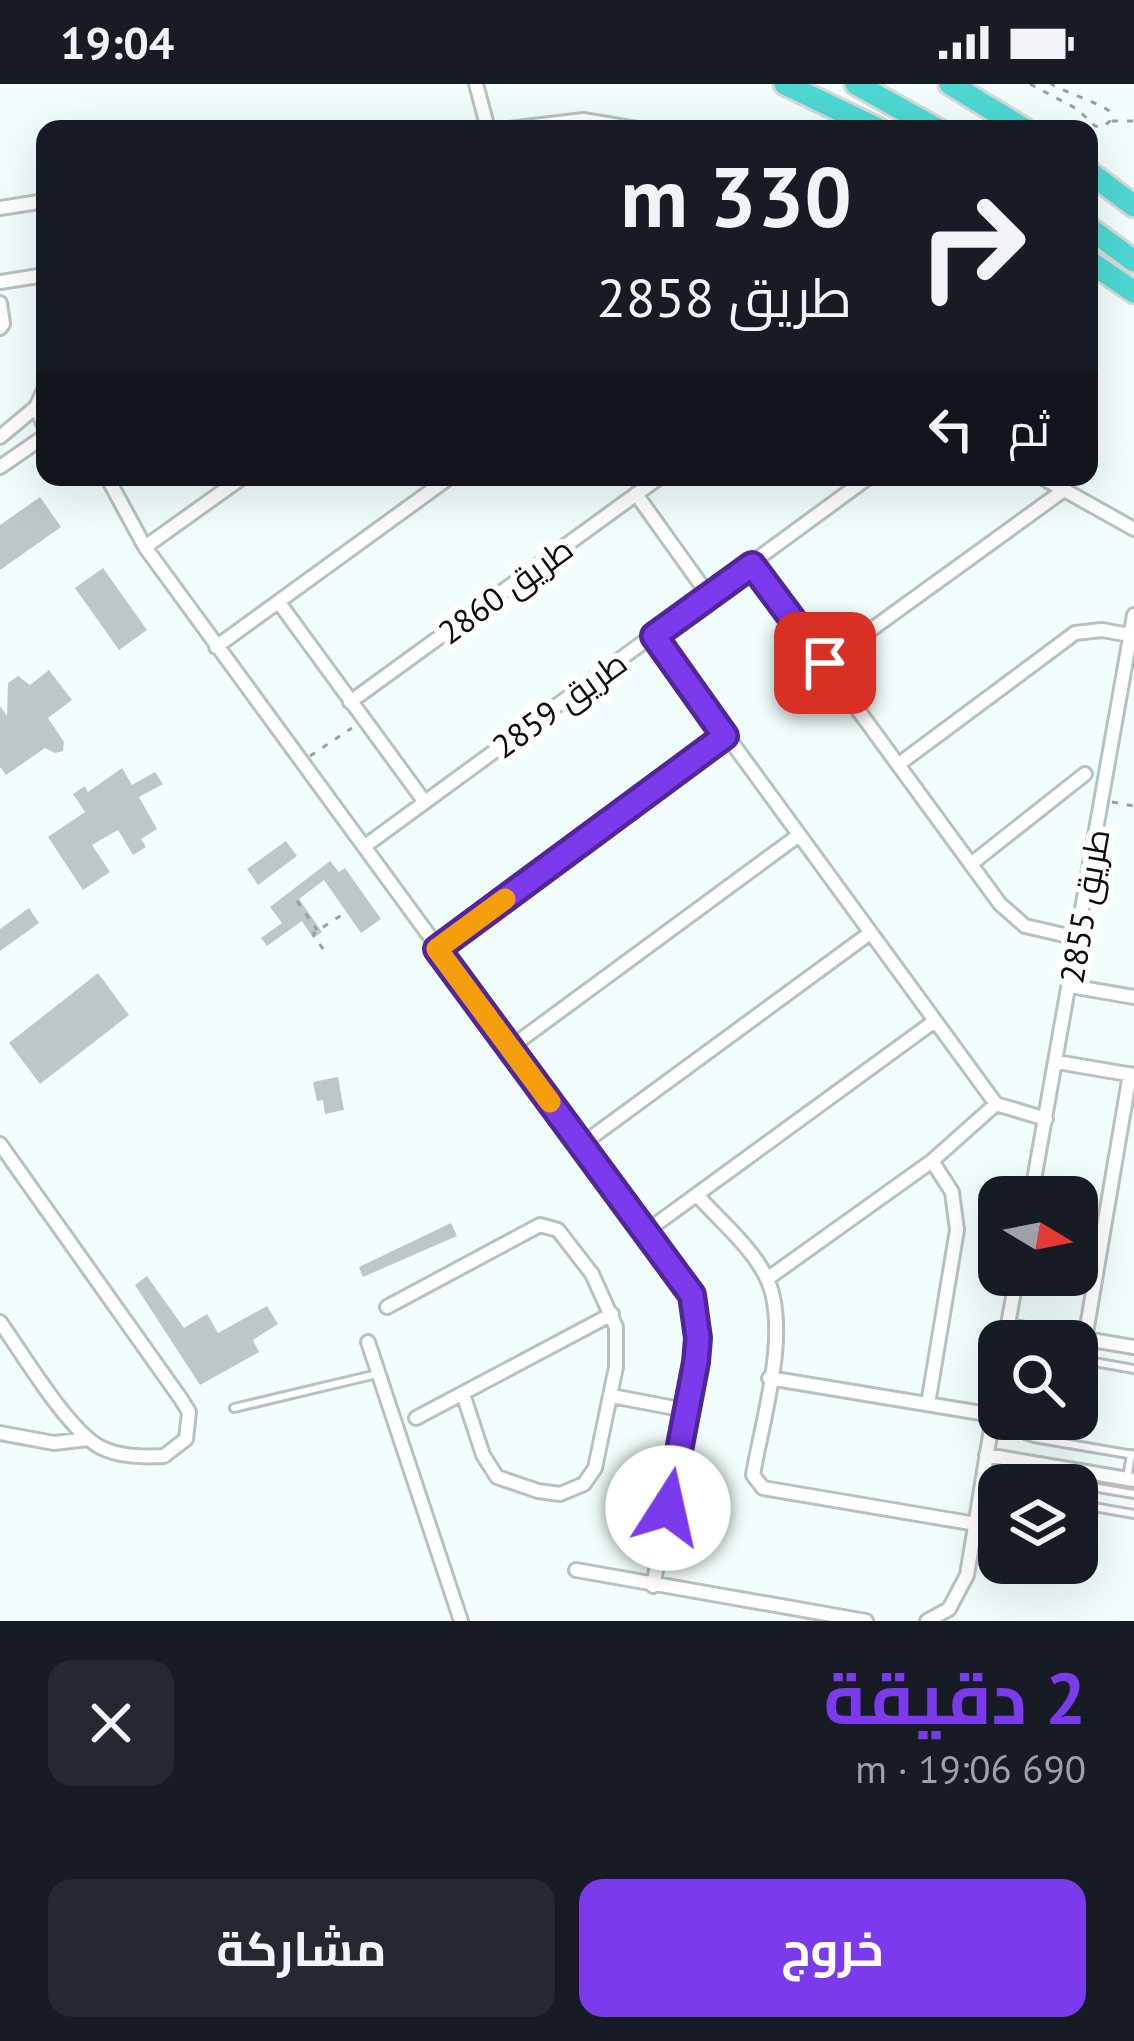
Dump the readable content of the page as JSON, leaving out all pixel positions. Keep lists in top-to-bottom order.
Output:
{
  "streets": {
    "street": ["طريق 2860", "طريق 2859", "طريق 2855"]
  },
  "north": "right",
  "page": {
    "status": "19:04",
    "turn": ["330 m", "طريق 2858"],
    "then": "ثم",
    "heading": ["2 دقيقة", "690 m · 19:06"],
    "buttons": ["خروج", "مشاركة"]
  }
}
